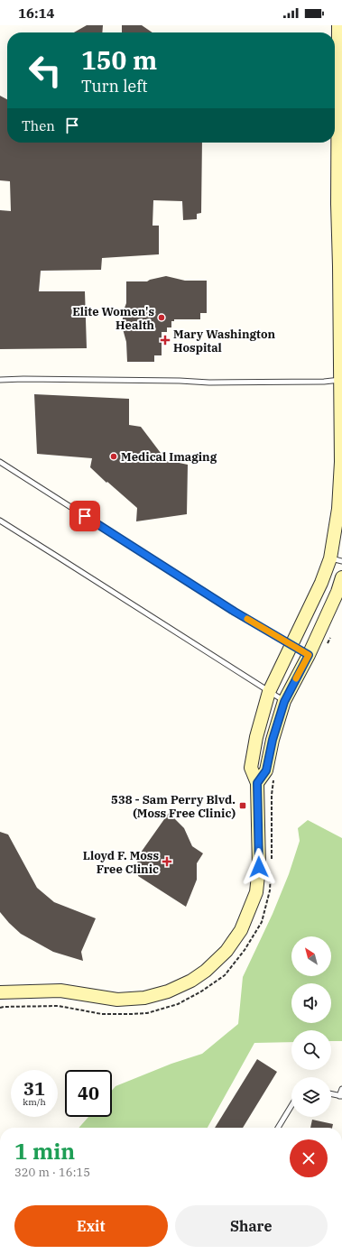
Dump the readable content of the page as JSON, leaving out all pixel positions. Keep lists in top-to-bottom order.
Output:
{
  "places": {
    "other": ["Elite Women's Health", "Medical Imaging"],
    "health": ["Mary Washington Hospital", "Lloyd F. Moss Free Clinic"],
    "transit": ["538 - Sam Perry Blvd. (Moss Free Clinic)"]
  },
  "north": "top left",
  "page": {
    "status": "16:14",
    "turn": ["150 m", "Turn left"],
    "then": "Then",
    "speed": "31 km/h",
    "limit": "40",
    "heading": ["1 min", "320 m · 16:15"],
    "buttons": ["Exit", "Share"]
  }
}
